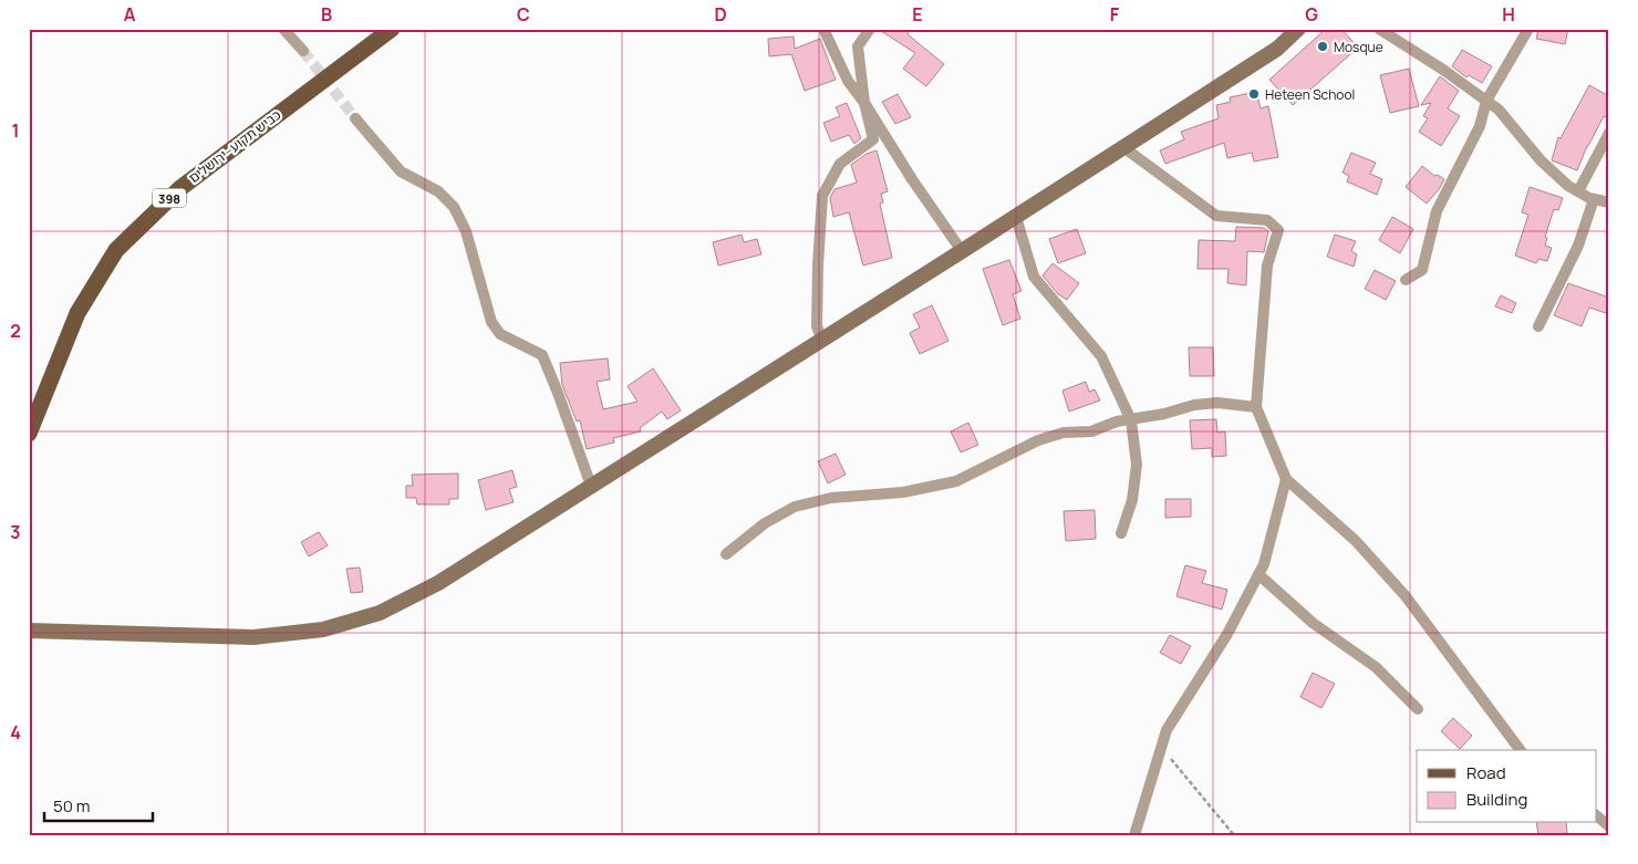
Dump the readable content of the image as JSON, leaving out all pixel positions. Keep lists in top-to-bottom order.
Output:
{
  "streets": {
    "main road": ["כביש תקוע–ירושלים", "398"]
  },
  "places": ["Mosque", "Heteen School"],
  "legend": ["Road", "Building"],
  "scale_bar": "50 m",
  "grid": {
    "columns": [
      "A",
      "B",
      "C",
      "D",
      "E",
      "F",
      "G",
      "H"
    ],
    "rows": [
      "1",
      "2",
      "3",
      "4"
    ]
  }
}
